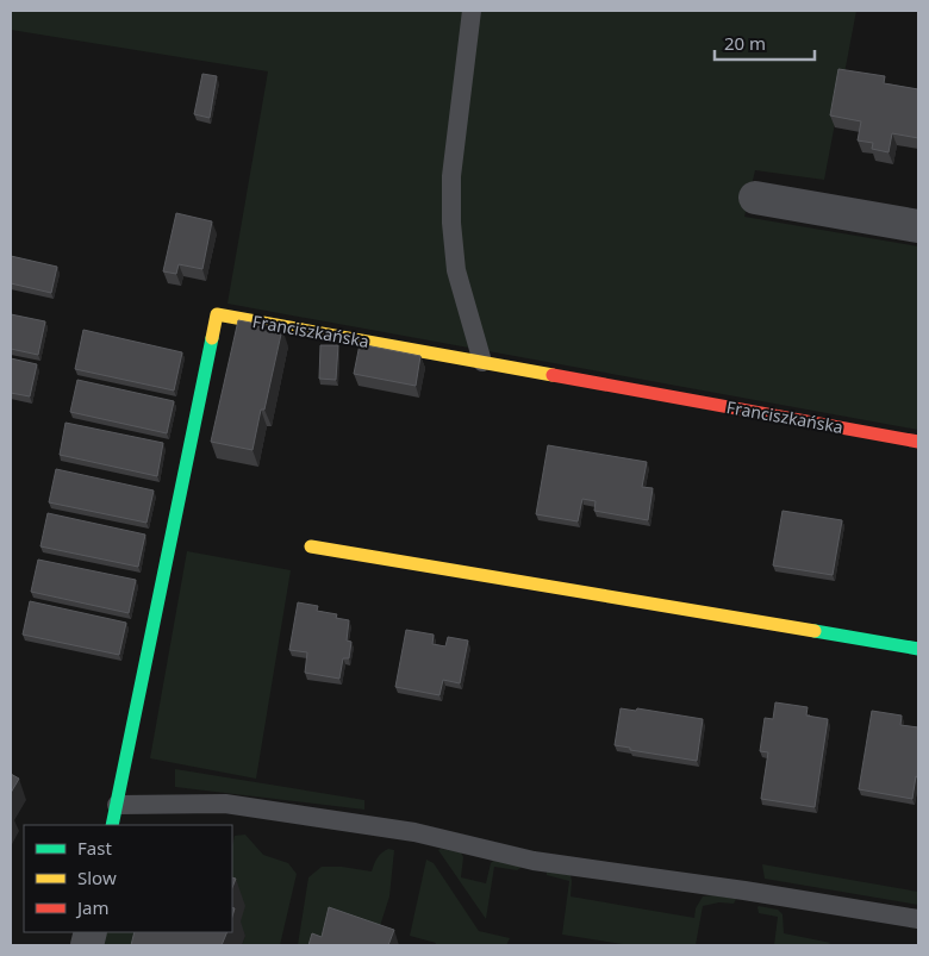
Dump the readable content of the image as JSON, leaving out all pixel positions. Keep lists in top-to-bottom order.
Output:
{
  "streets": {
    "street": ["Franciszkańska"]
  },
  "legend": ["Fast", "Slow", "Jam"],
  "scale_bar": "20 m"
}
